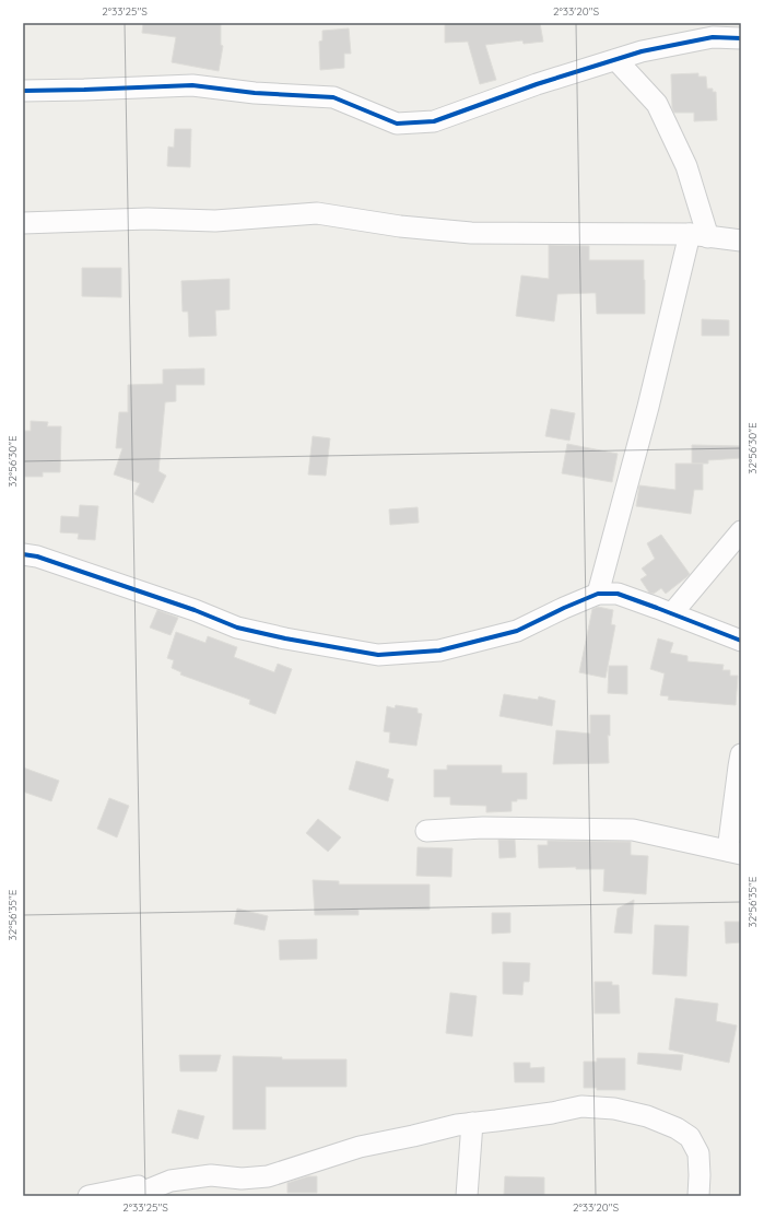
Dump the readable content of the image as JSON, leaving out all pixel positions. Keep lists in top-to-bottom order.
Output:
{
  "coordinates": [
    "2°33'25\"S",
    "2°33'20\"S",
    "32°56'30\"E",
    "32°56'35\"E"
  ]
}
